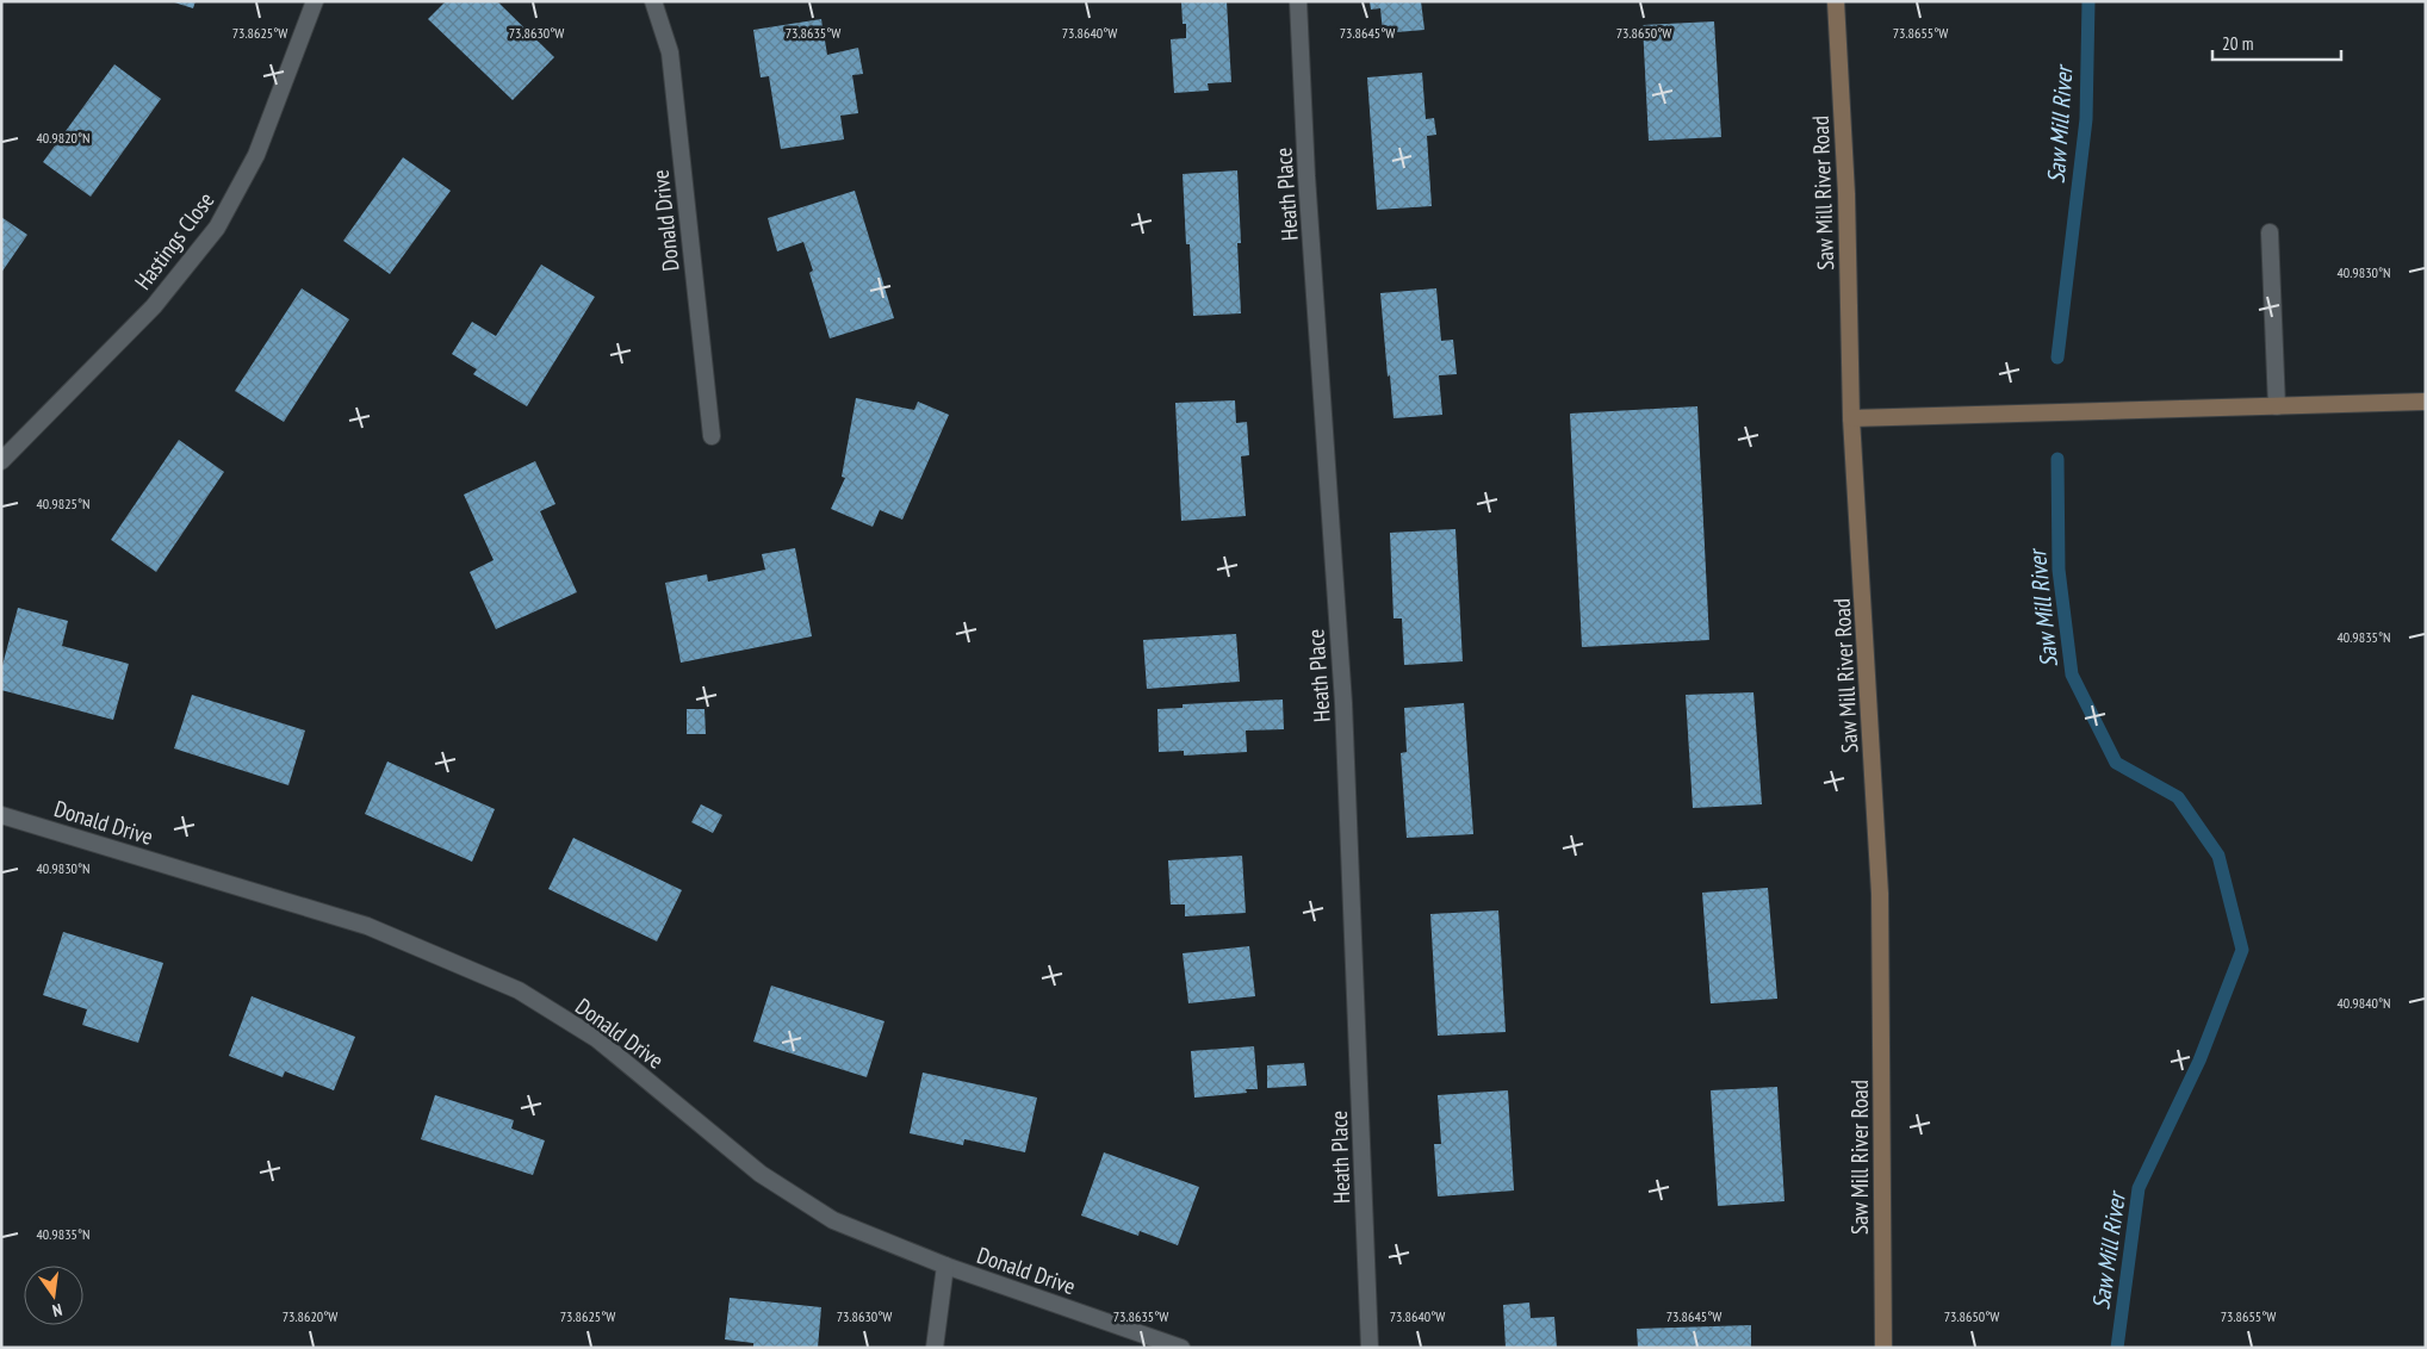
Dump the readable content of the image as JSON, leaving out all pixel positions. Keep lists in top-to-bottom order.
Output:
{
  "streets": {
    "main road": ["Saw Mill River Road"],
    "street": ["Heath Place", "Donald Drive", "Hastings Close"]
  },
  "water": ["Saw Mill River"],
  "scale_bar": "20 m",
  "north": "bottom",
  "coordinates": [
    "73.8625°W",
    "73.8630°W",
    "73.8635°W",
    "73.8640°W",
    "73.8645°W",
    "73.8650°W",
    "73.8655°W",
    "40.9820°N",
    "40.9830°N",
    "40.9825°N",
    "40.9835°N",
    "40.9840°N",
    "73.8620°W"
  ]
}
